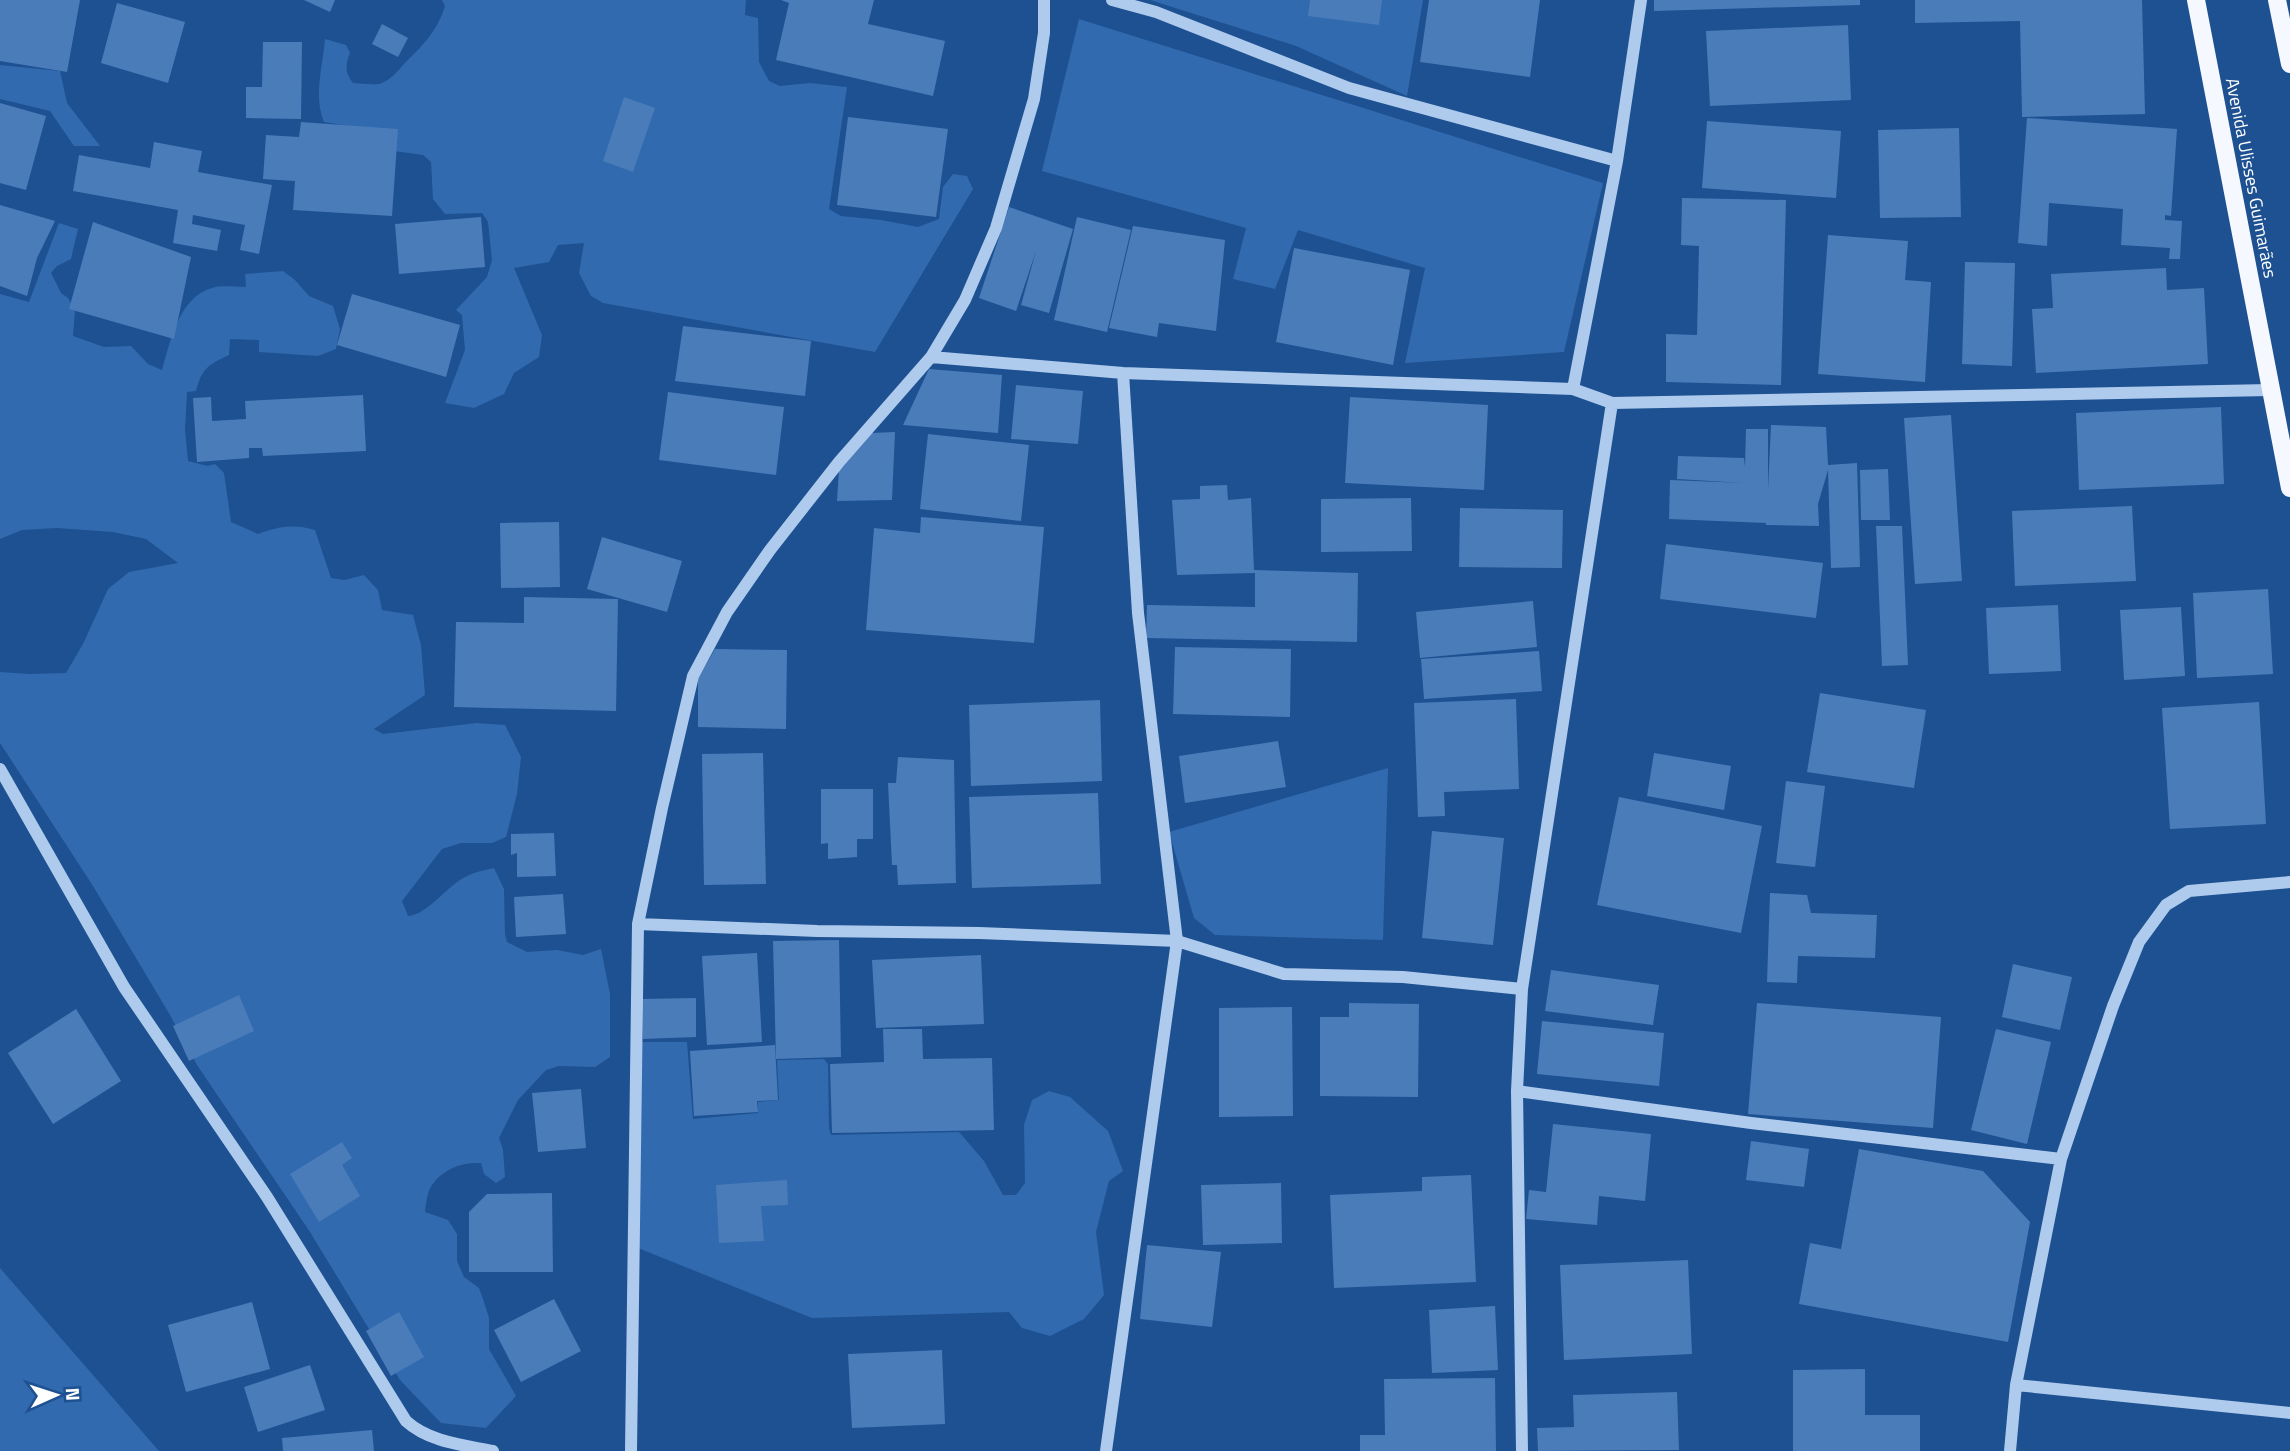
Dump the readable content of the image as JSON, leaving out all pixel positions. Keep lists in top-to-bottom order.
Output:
{
  "streets": {
    "main road": ["Avenida Ulisses Guimarães"]
  },
  "north": "right"
}
